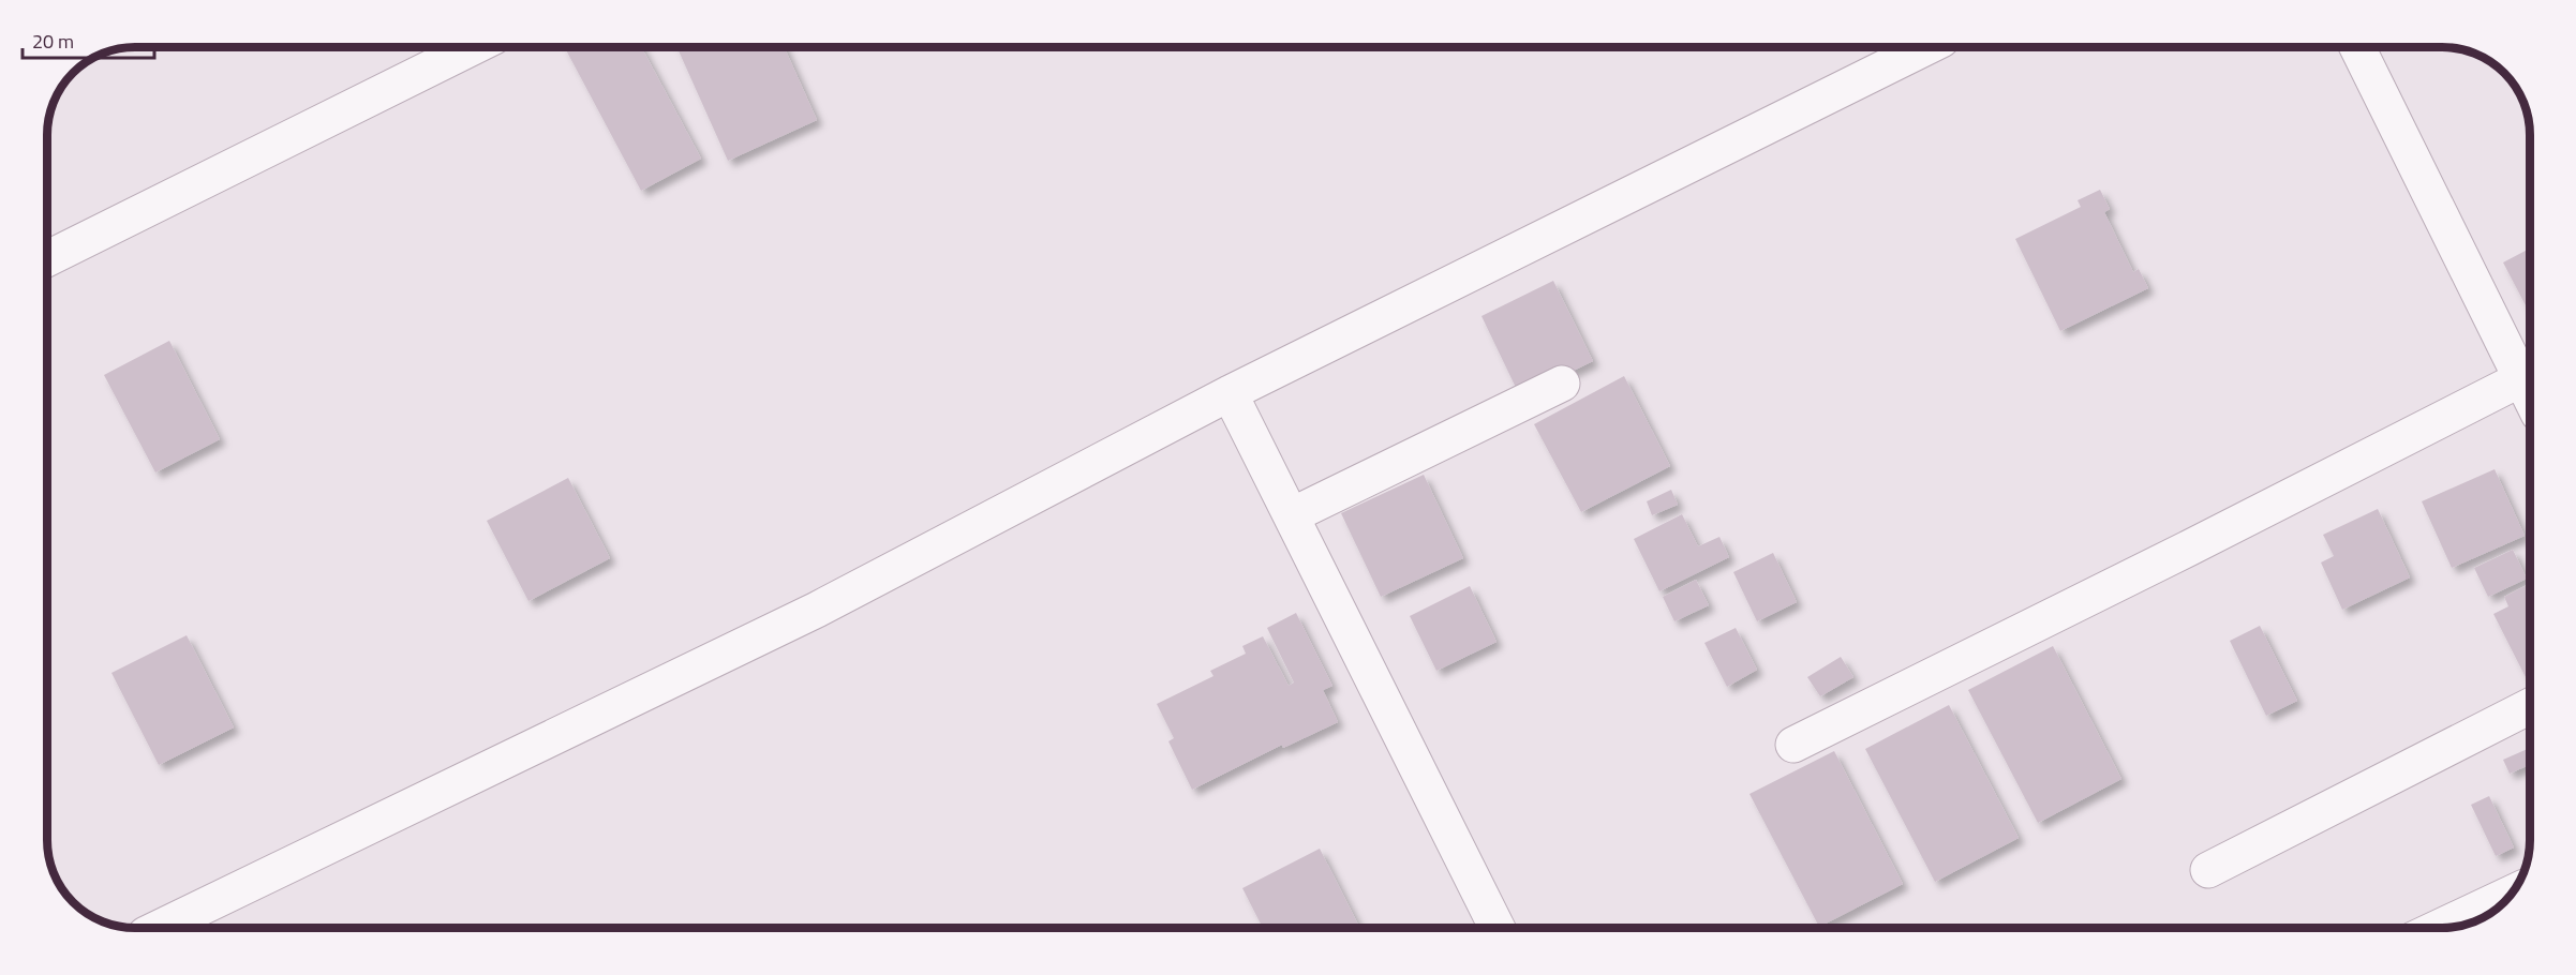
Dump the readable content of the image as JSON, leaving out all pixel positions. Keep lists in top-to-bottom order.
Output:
{
  "scale_bar": "20 m"
}
